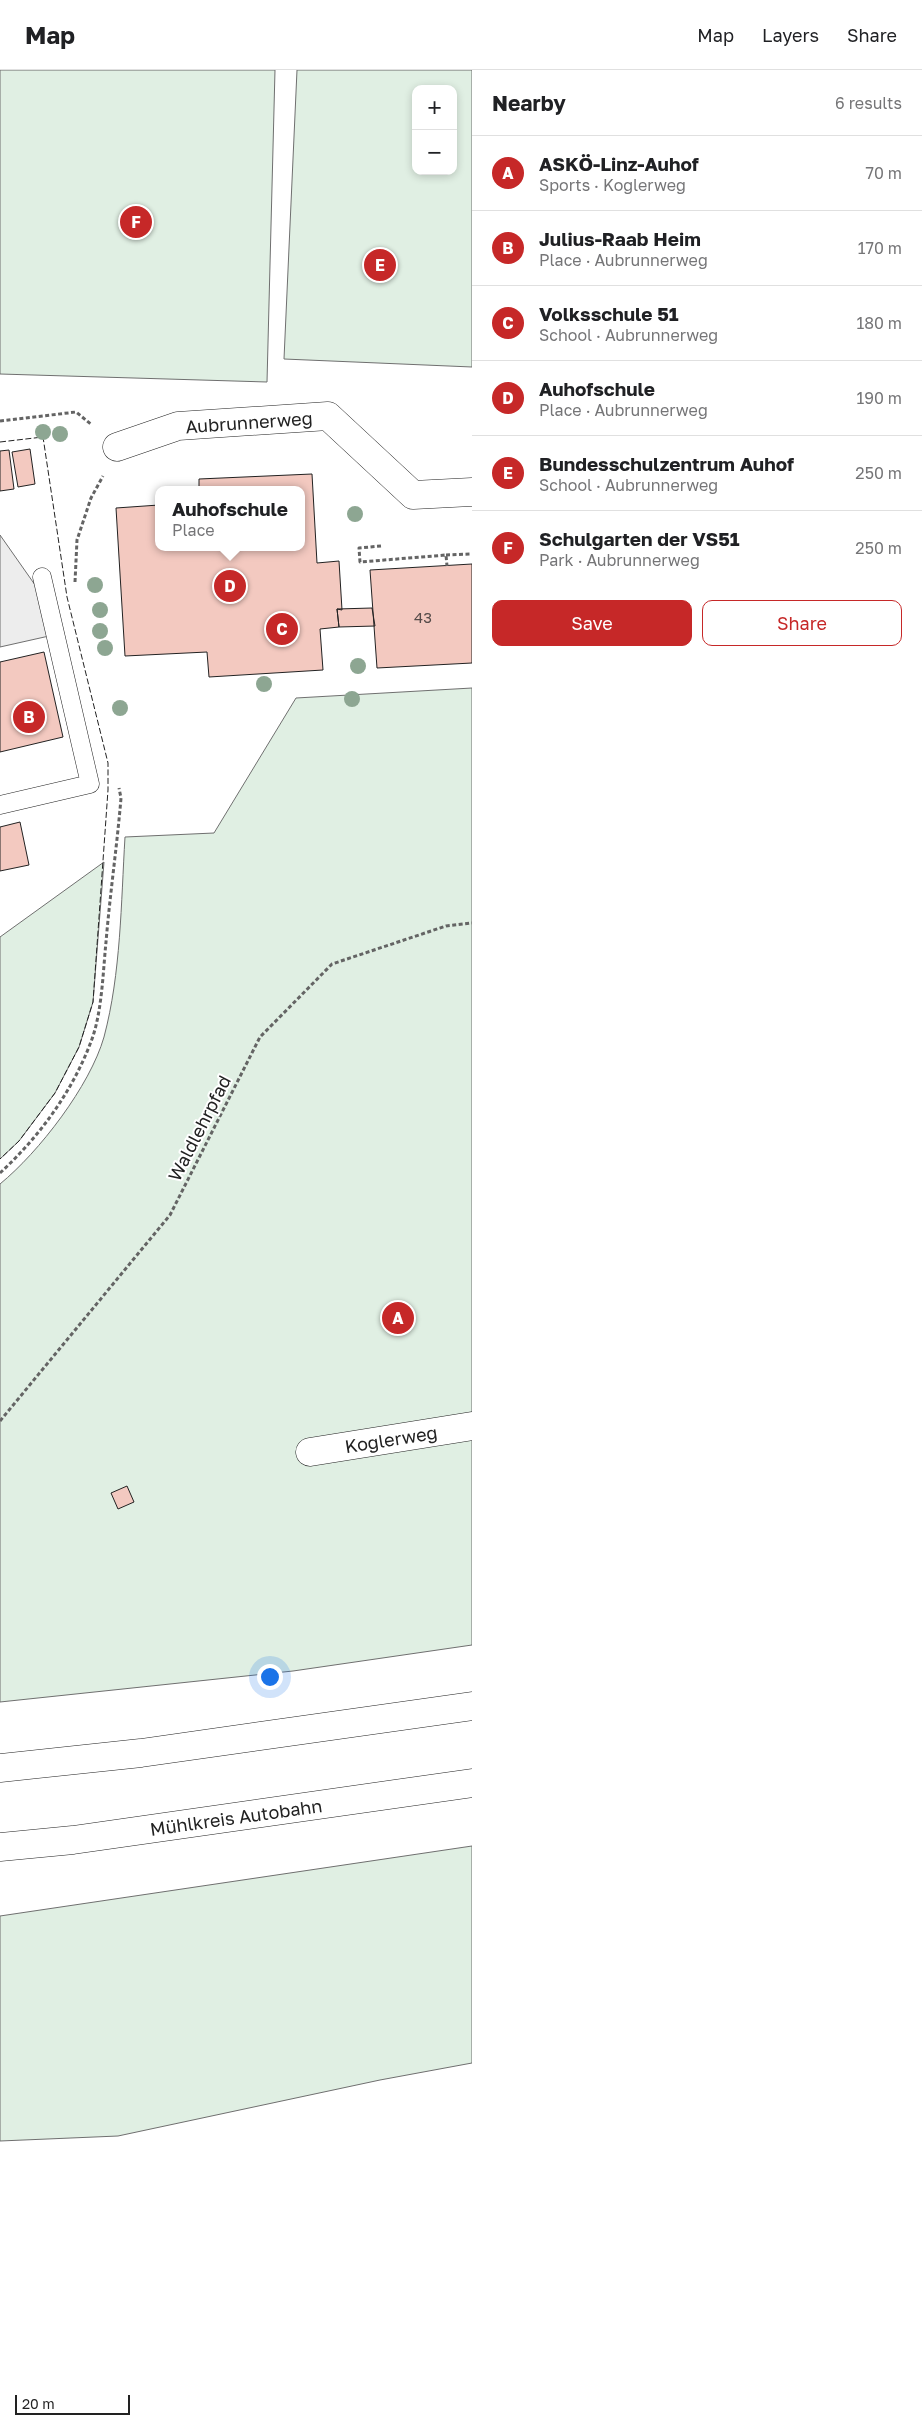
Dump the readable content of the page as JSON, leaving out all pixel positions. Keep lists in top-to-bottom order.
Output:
{
  "streets": {
    "main road": ["Aubrunnerweg", "Koglerweg", "Mühlkreis Autobahn"],
    "path": ["Waldlehrpfad"]
  },
  "house_numbers": ["43"],
  "scale_bar": "20 m",
  "page": {
    "header": "Map",
    "nav": ["Map", "Layers", "Share"],
    "heading": ["Nearby", "6 results"],
    "map_buttons": ["+", "−"],
    "list": [
      {
        "mark": "A",
        "name": "ASKÖ-Linz-Auhof",
        "note": "Sports · Koglerweg",
        "value": "70 m"
      },
      {
        "mark": "B",
        "name": "Julius-Raab Heim",
        "note": "Place · Aubrunnerweg",
        "value": "170 m"
      },
      {
        "mark": "C",
        "name": "Volksschule 51",
        "note": "School · Aubrunnerweg",
        "value": "180 m"
      },
      {
        "mark": "D",
        "name": "Auhofschule",
        "note": "Place · Aubrunnerweg",
        "value": "190 m"
      },
      {
        "mark": "E",
        "name": "Bundesschulzentrum Auhof",
        "note": "School · Aubrunnerweg",
        "value": "250 m"
      },
      {
        "mark": "F",
        "name": "Schulgarten der VS51",
        "note": "Park · Aubrunnerweg",
        "value": "250 m"
      }
    ],
    "pins": [
      "F",
      "E",
      "D",
      "C",
      "B",
      "A"
    ],
    "popup": ["Auhofschule", "Place"],
    "buttons": ["Save", "Share"],
    "scale": "20 m"
  }
}
